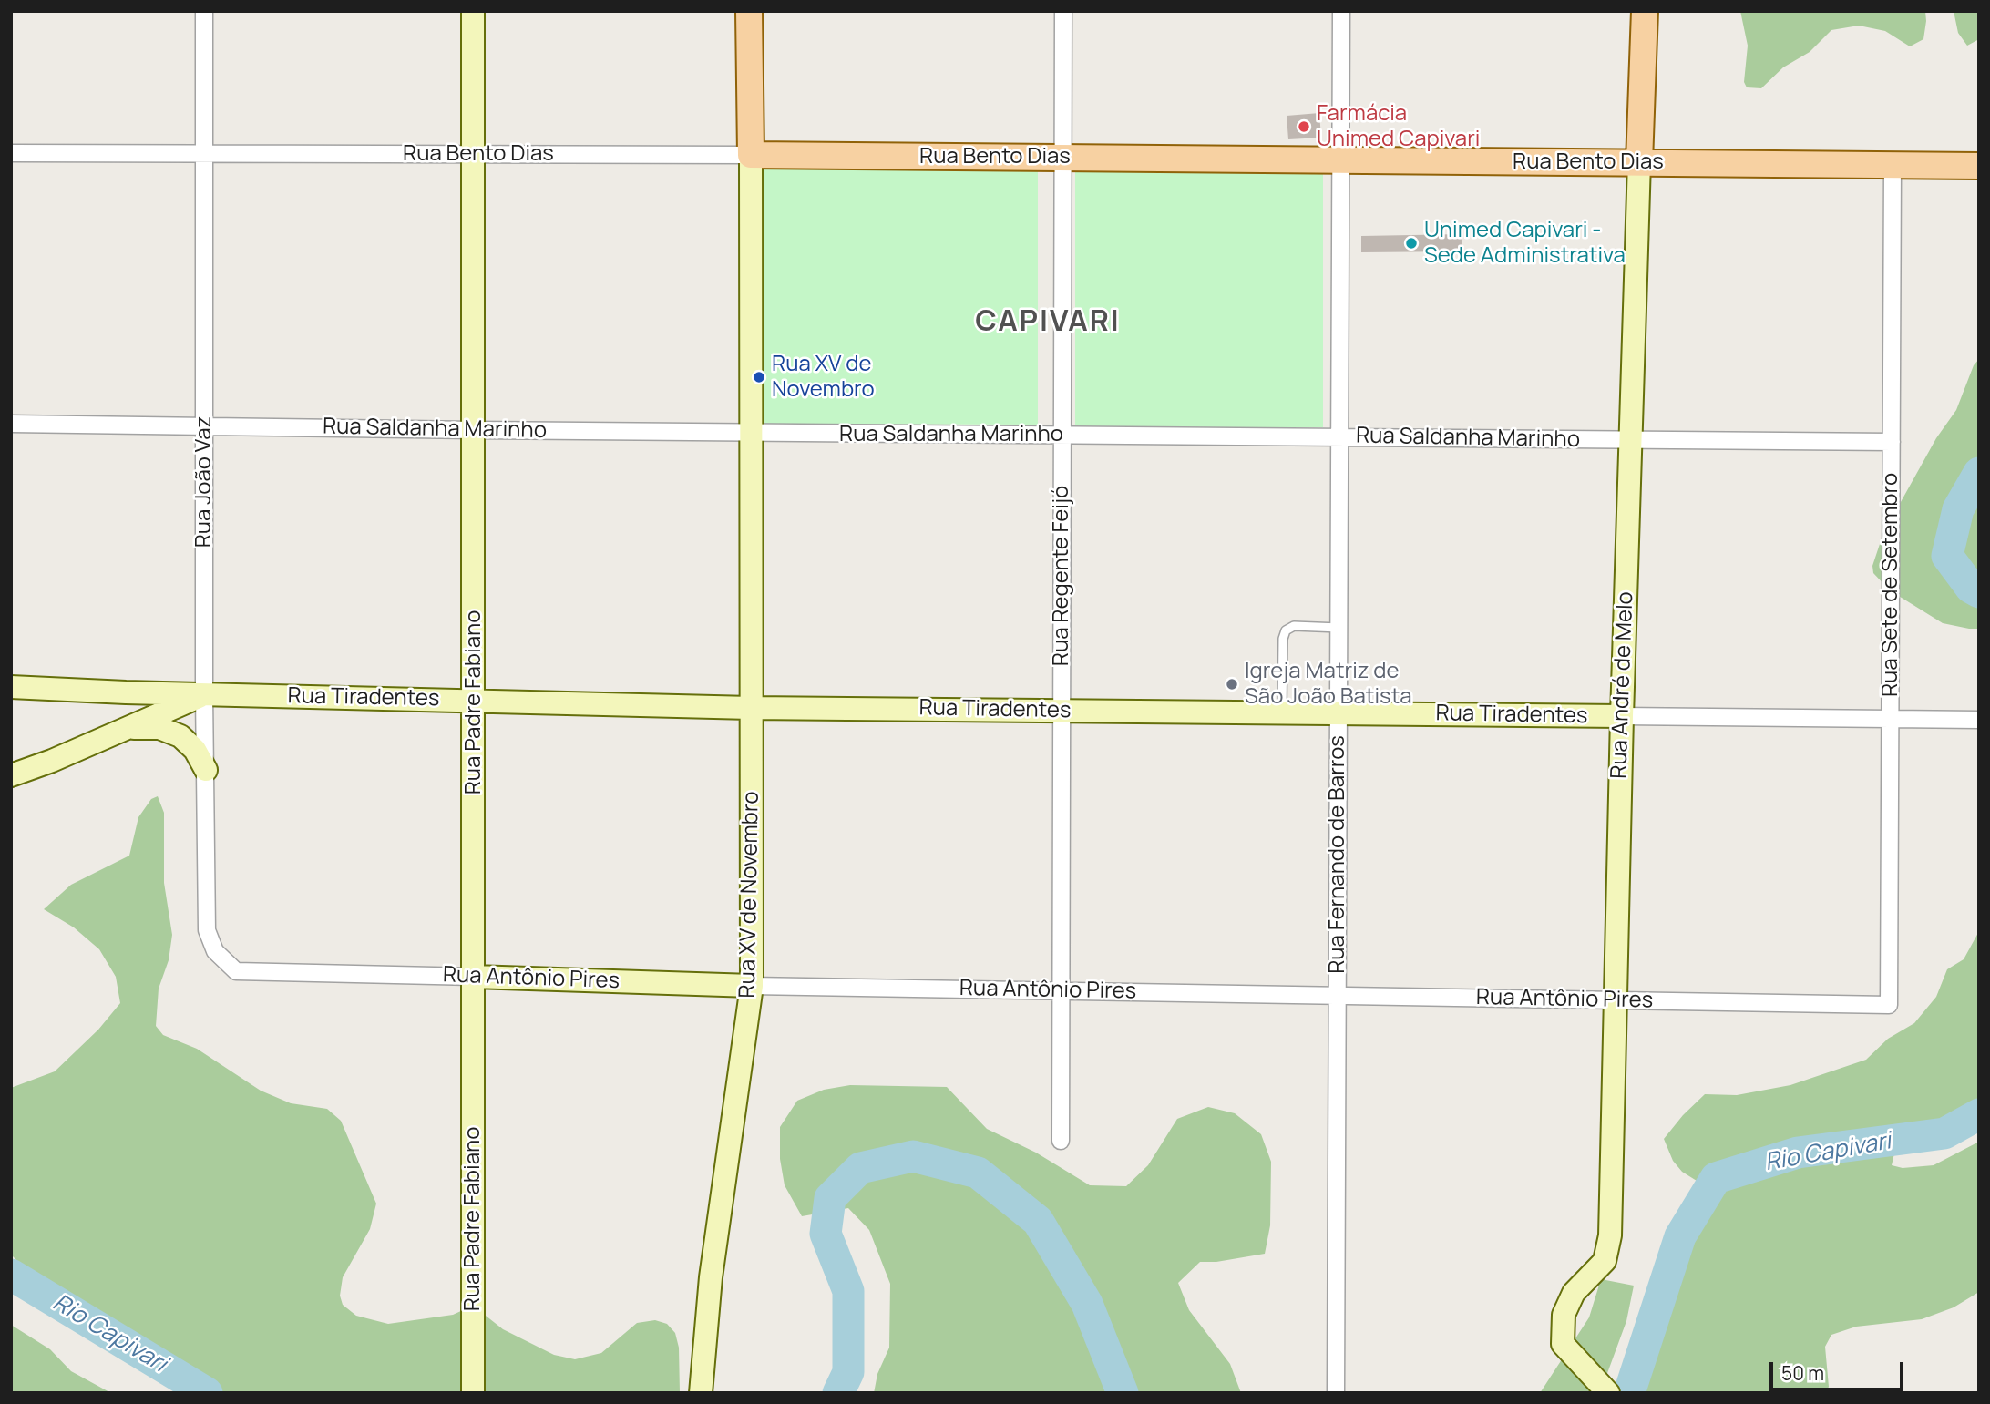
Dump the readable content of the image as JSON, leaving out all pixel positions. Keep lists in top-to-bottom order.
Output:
{
  "streets": {
    "main road": ["Rua Bento Dias", "Rua André de Melo", "Rua XV de Novembro"],
    "street": [
      "Rua Saldanha Marinho",
      "Rua João Vaz",
      "Rua Regente Feijó",
      "Rua Sete de Setembro",
      "Rua Tiradentes",
      "Rua Padre Fabiano",
      "Rua Fernando de Barros",
      "Rua Antônio Pires"
    ]
  },
  "crossings": [
    ["Rua Bento Dias", "Rua João Vaz"],
    ["Rua Bento Dias", "Rua Regente Feijó"],
    ["Rua Bento Dias", "Rua Sete de Setembro"],
    ["Rua Bento Dias", "Rua André de Melo"],
    ["Rua Bento Dias", "Rua Padre Fabiano"],
    ["Rua Bento Dias", "Rua Fernando de Barros"],
    ["Rua Bento Dias", "Rua XV de Novembro"],
    ["Rua Saldanha Marinho", "Rua João Vaz"],
    ["Rua Saldanha Marinho", "Rua Regente Feijó"],
    ["Rua Saldanha Marinho", "Rua Sete de Setembro"],
    ["Rua Saldanha Marinho", "Rua André de Melo"],
    ["Rua Saldanha Marinho", "Rua Padre Fabiano"],
    ["Rua Saldanha Marinho", "Rua Fernando de Barros"],
    ["Rua Saldanha Marinho", "Rua XV de Novembro"],
    ["Rua João Vaz", "Rua Tiradentes"],
    ["Rua João Vaz", "Rua Antônio Pires"],
    ["Rua Regente Feijó", "Rua Tiradentes"],
    ["Rua Regente Feijó", "Rua Antônio Pires"],
    ["Rua Sete de Setembro", "Rua Tiradentes"],
    ["Rua Sete de Setembro", "Rua Antônio Pires"],
    ["Rua André de Melo", "Rua Tiradentes"],
    ["Rua André de Melo", "Rua Antônio Pires"],
    ["Rua Tiradentes", "Rua Padre Fabiano"],
    ["Rua Tiradentes", "Rua Fernando de Barros"],
    ["Rua Tiradentes", "Rua XV de Novembro"],
    ["Rua Padre Fabiano", "Rua Antônio Pires"],
    ["Rua Fernando de Barros", "Rua Antônio Pires"],
    ["Rua XV de Novembro", "Rua Antônio Pires"]
  ],
  "districts": ["CAPIVARI"],
  "water": ["Rio Capivari"],
  "places": [
    "Farmácia Unimed Capivari",
    "Unimed Capivari - Sede Administrativa",
    "Rua XV de Novembro",
    "Igreja Matriz de São João Batista"
  ],
  "scale_bar": "50 m"
}
